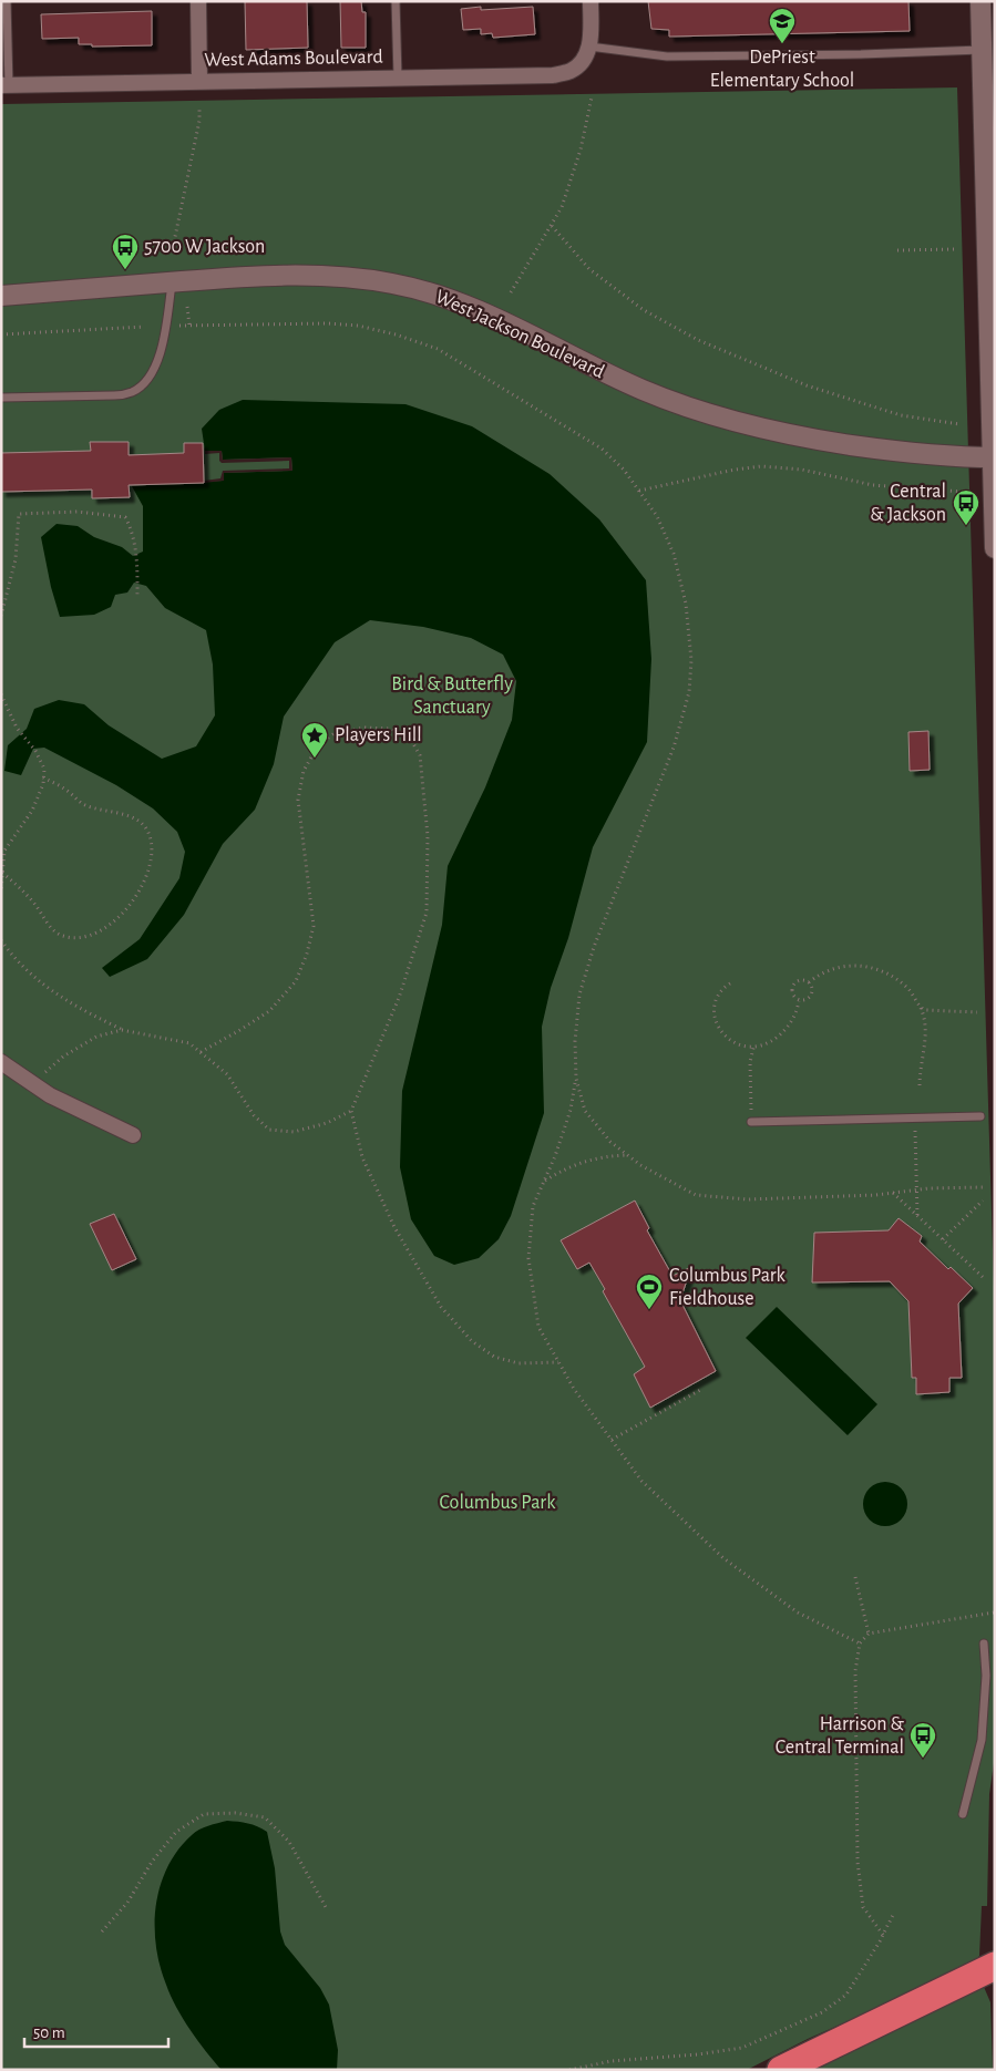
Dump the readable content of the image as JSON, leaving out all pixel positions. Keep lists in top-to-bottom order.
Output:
{
  "streets": {
    "street": ["West Adams Boulevard", "West Jackson Boulevard"]
  },
  "parks": ["Bird & Butterfly Sanctuary", "Columbus Park"],
  "places": {
    "school or university": ["DePriest Elementary School"],
    "bus stop": ["5700 W Jackson", "Central & Jackson", "Harrison & Central Terminal"],
    "place": ["Players Hill"],
    "sports": ["Columbus Park Fieldhouse"]
  },
  "scale_bar": "50 m"
}
